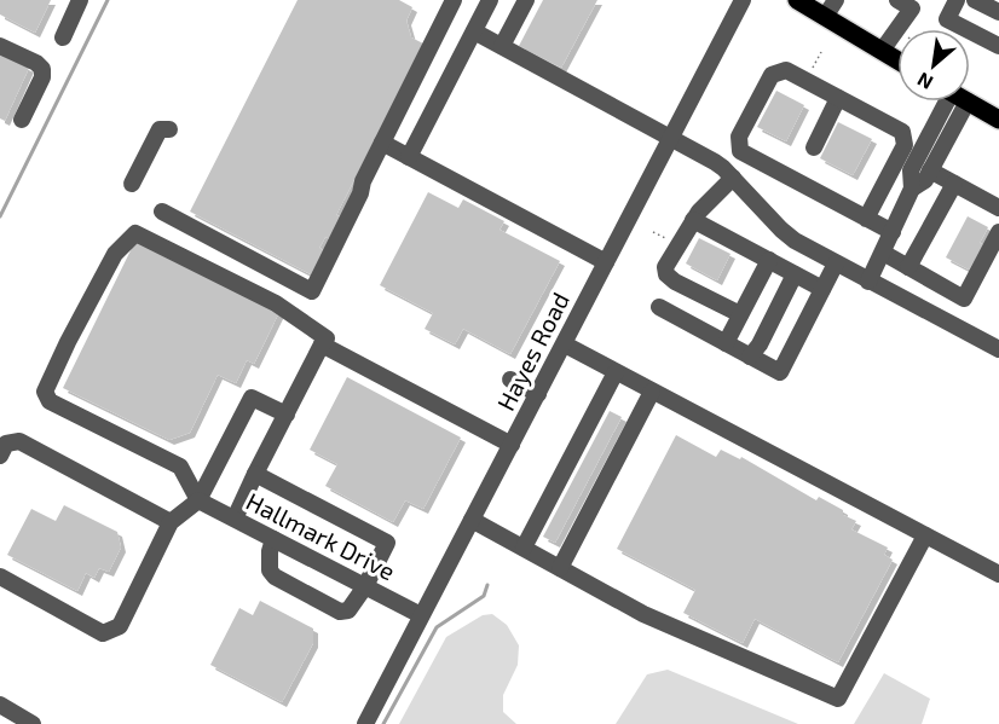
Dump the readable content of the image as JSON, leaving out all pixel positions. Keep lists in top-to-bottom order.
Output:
{
  "streets": {
    "street": ["Hayes Road", "Hallmark Drive"]
  },
  "crossings": [
    ["Hayes Road", "Hallmark Drive"]
  ],
  "north": "bottom left"
}
